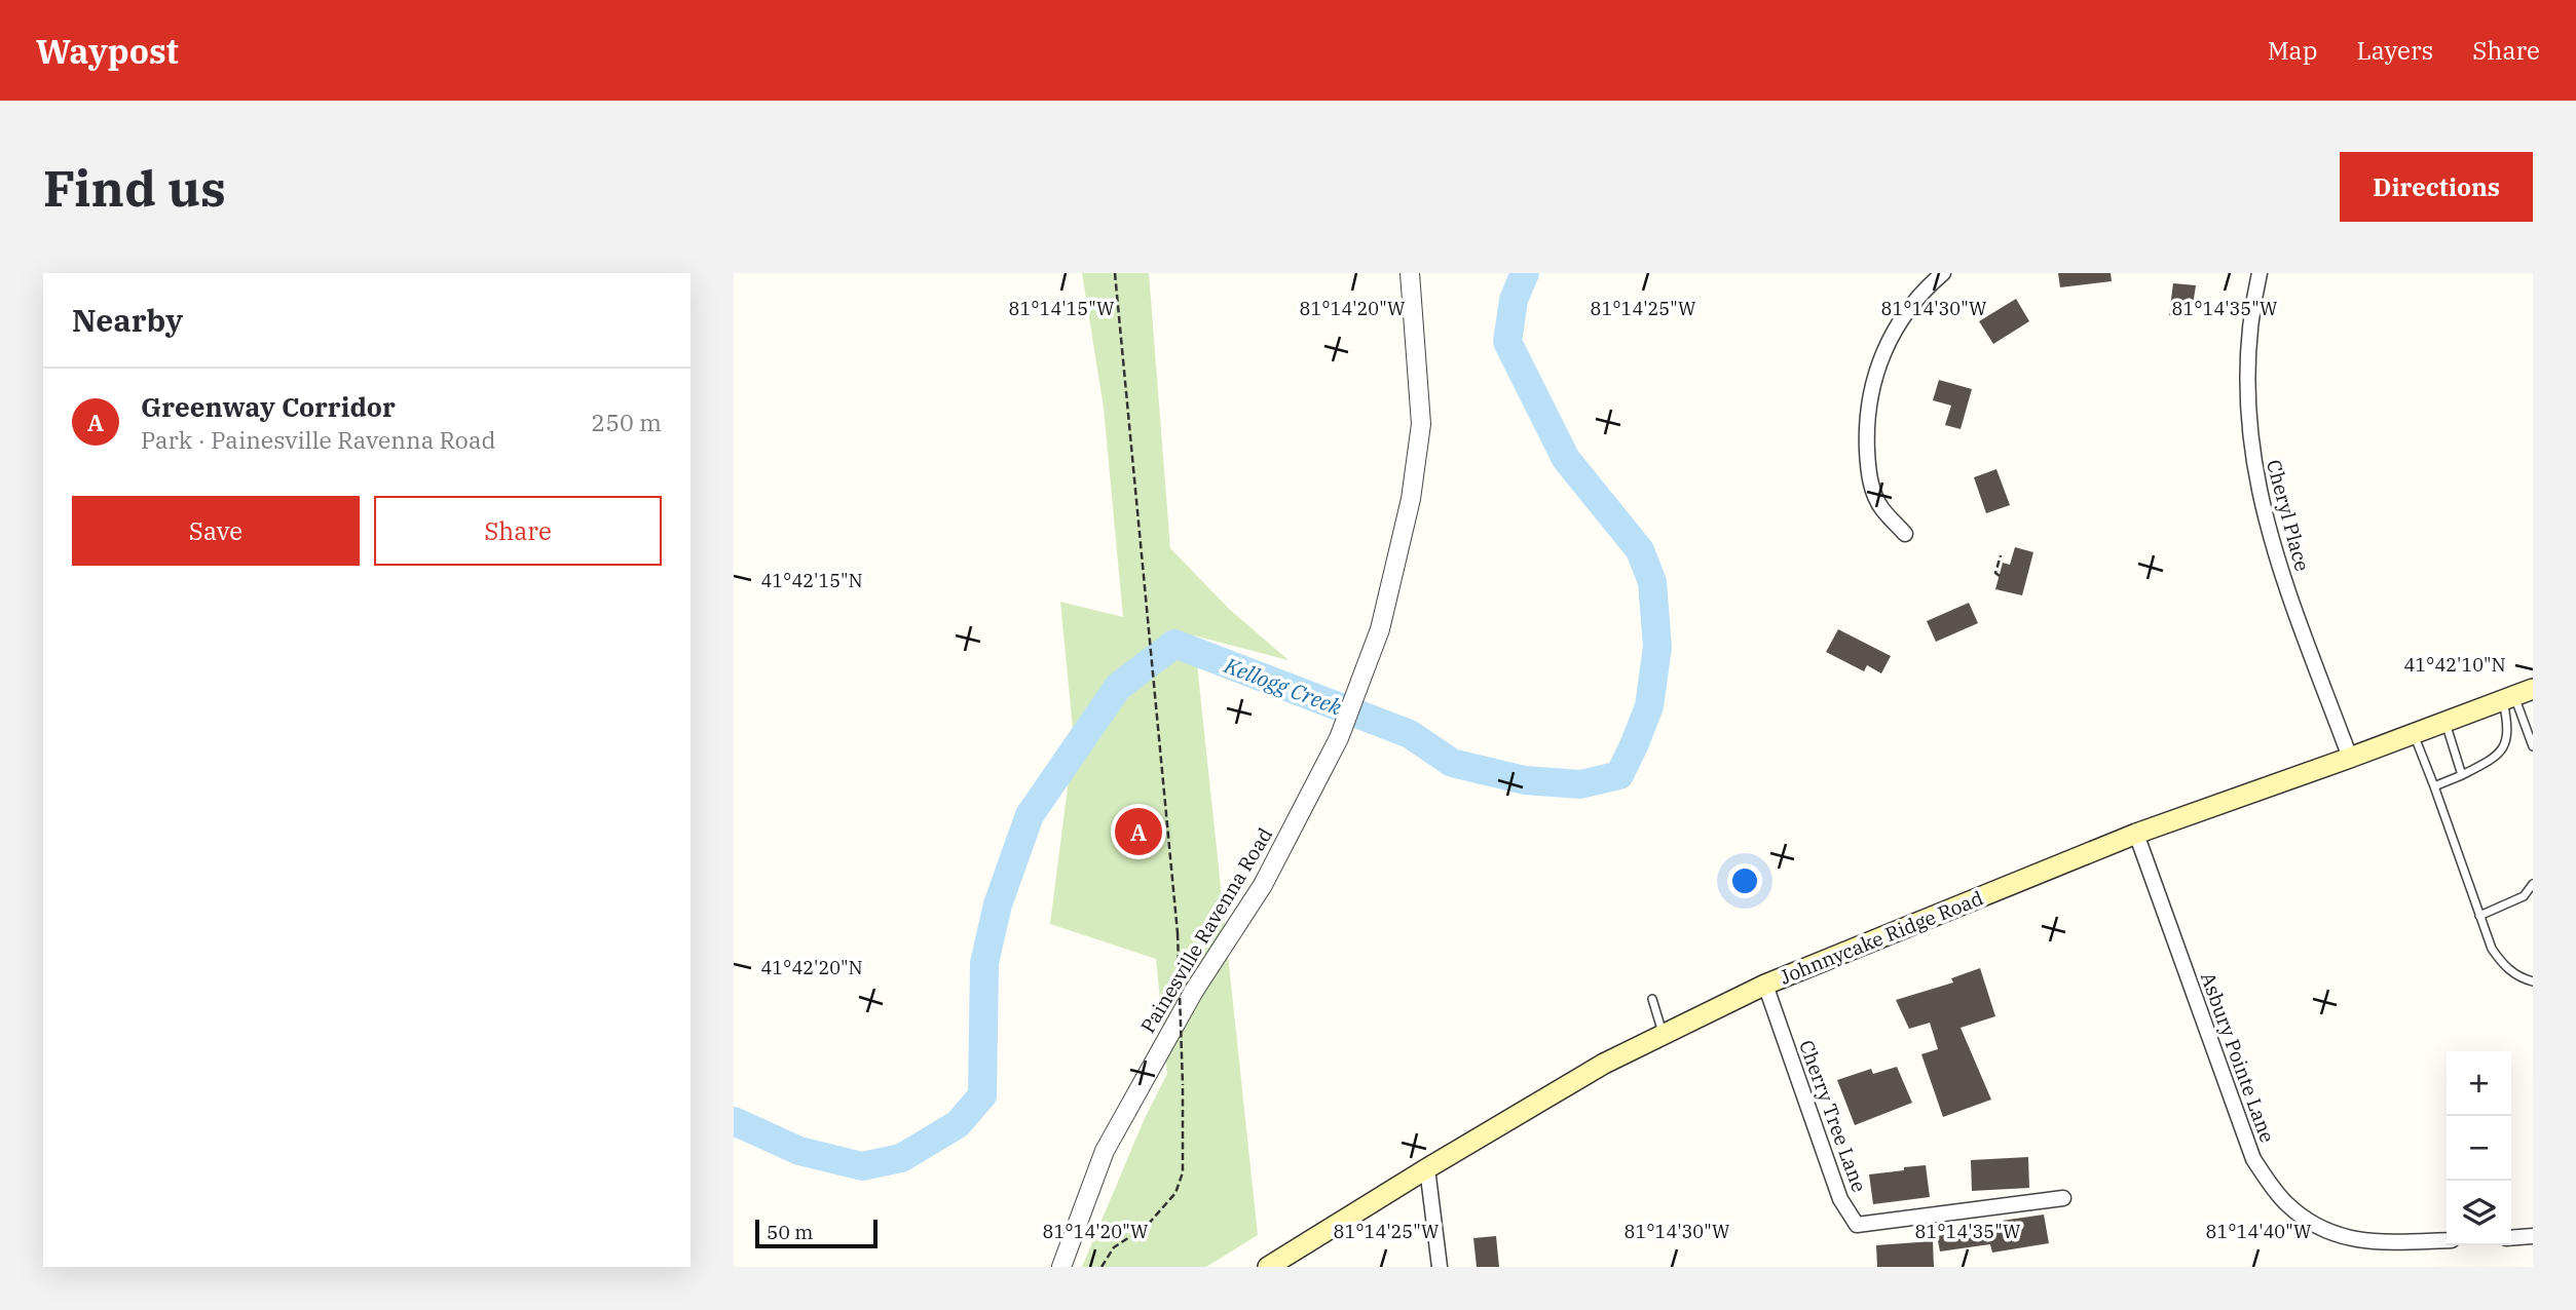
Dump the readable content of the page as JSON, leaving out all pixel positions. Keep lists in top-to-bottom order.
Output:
{
  "streets": {
    "main road": ["Johnnycake Ridge Road"],
    "street": [
      "Cheryl Place",
      "Painesville Ravenna Road",
      "Asbury Pointe Lane",
      "Cherry Tree Lane"
    ]
  },
  "crossings": [
    ["Cheryl Place", "Johnnycake Ridge Road"],
    ["Johnnycake Ridge Road", "Asbury Pointe Lane"],
    ["Johnnycake Ridge Road", "Cherry Tree Lane"]
  ],
  "water": ["Kellogg Creek"],
  "scale_bar": "50 m",
  "page": {
    "header": "Waypost",
    "nav": ["Map", "Layers", "Share"],
    "buttons": [
      "Directions",
      ["Save", "Share"]
    ],
    "title": "Find us",
    "heading": "Nearby",
    "list": [
      {
        "mark": "A",
        "name": "Greenway Corridor",
        "note": "Park · Painesville Ravenna Road",
        "value": "250 m"
      }
    ],
    "pins": "A",
    "map_buttons": ["+", "−"],
    "scale": "50 m"
  },
  "coordinates": [
    "81°14'15\"W",
    "81°14'20\"W",
    "81°14'25\"W",
    "81°14'30\"W",
    "81°14'35\"W",
    "41°42'15\"N",
    "41°42'10\"N",
    "41°42'20\"N",
    "81°14'40\"W"
  ]
}
